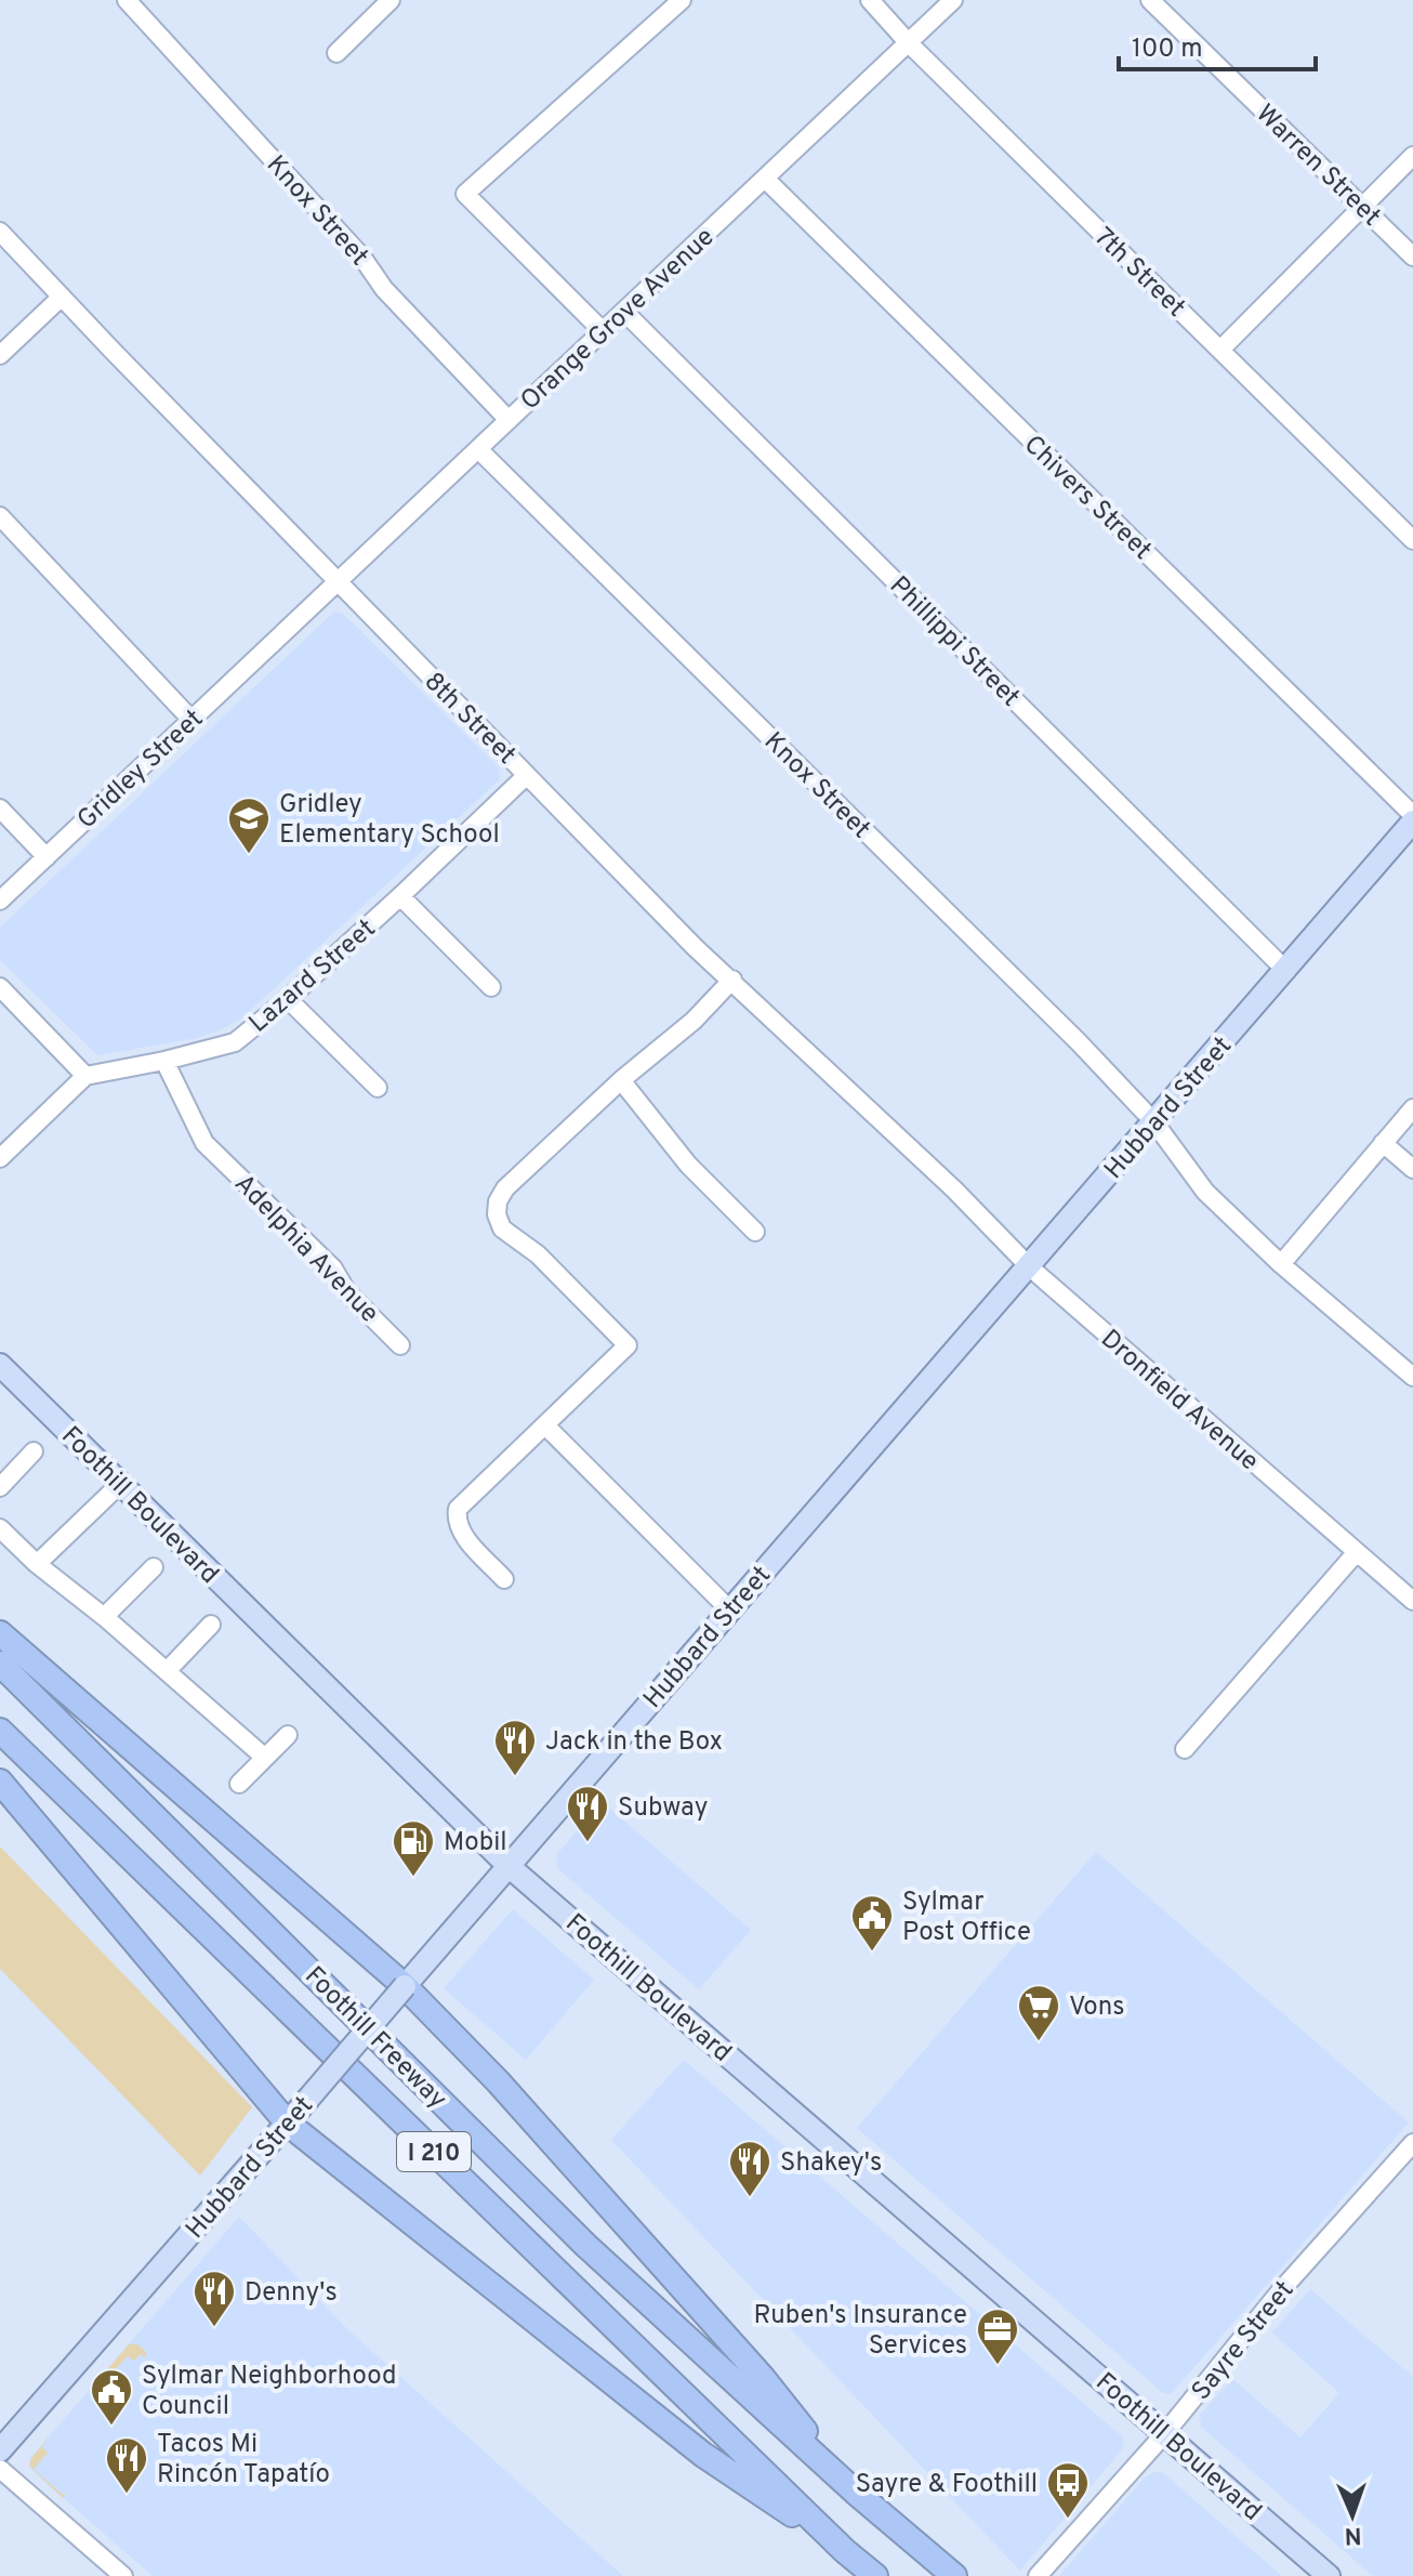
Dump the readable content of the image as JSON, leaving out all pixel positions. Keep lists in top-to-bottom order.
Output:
{
  "streets": {
    "highway": ["Foothill Freeway", "I 210"],
    "main road": ["Hubbard Street", "Foothill Boulevard"],
    "street": [
      "Warren Street",
      "Knox Street",
      "7th Street",
      "Orange Grove Avenue",
      "Chivers Street",
      "Phillippi Street",
      "8th Street",
      "Gridley Street",
      "Lazard Street",
      "Adelphia Avenue",
      "Dronfield Avenue",
      "Sayre Street"
    ]
  },
  "crossings": [
    ["Knox Street", "Orange Grove Avenue"],
    ["Knox Street", "Hubbard Street"],
    ["7th Street", "Orange Grove Avenue"],
    ["Orange Grove Avenue", "Chivers Street"],
    ["Orange Grove Avenue", "Phillippi Street"],
    ["Orange Grove Avenue", "8th Street"],
    ["Orange Grove Avenue", "Gridley Street"],
    ["Phillippi Street", "Hubbard Street"],
    ["8th Street", "Lazard Street"],
    ["8th Street", "Dronfield Avenue"],
    ["Lazard Street", "Adelphia Avenue"],
    ["Hubbard Street", "Dronfield Avenue"],
    ["Hubbard Street", "Foothill Boulevard"],
    ["Foothill Boulevard", "Sayre Street"]
  ],
  "places": {
    "school or university": ["Gridley Elementary School"],
    "restaurant": [
      "Jack in the Box",
      "Subway",
      "Shakey's",
      "Denny's",
      "Tacos Mi Rincón Tapatío"
    ],
    "fuel station": ["Mobil"],
    "public building": ["Sylmar Post Office", "Sylmar Neighborhood Council"],
    "supermarket": ["Vons"],
    "office": ["Ruben's Insurance Services"],
    "bus stop": ["Sayre & Foothill"]
  },
  "scale_bar": "100 m",
  "north": "bottom"
}
